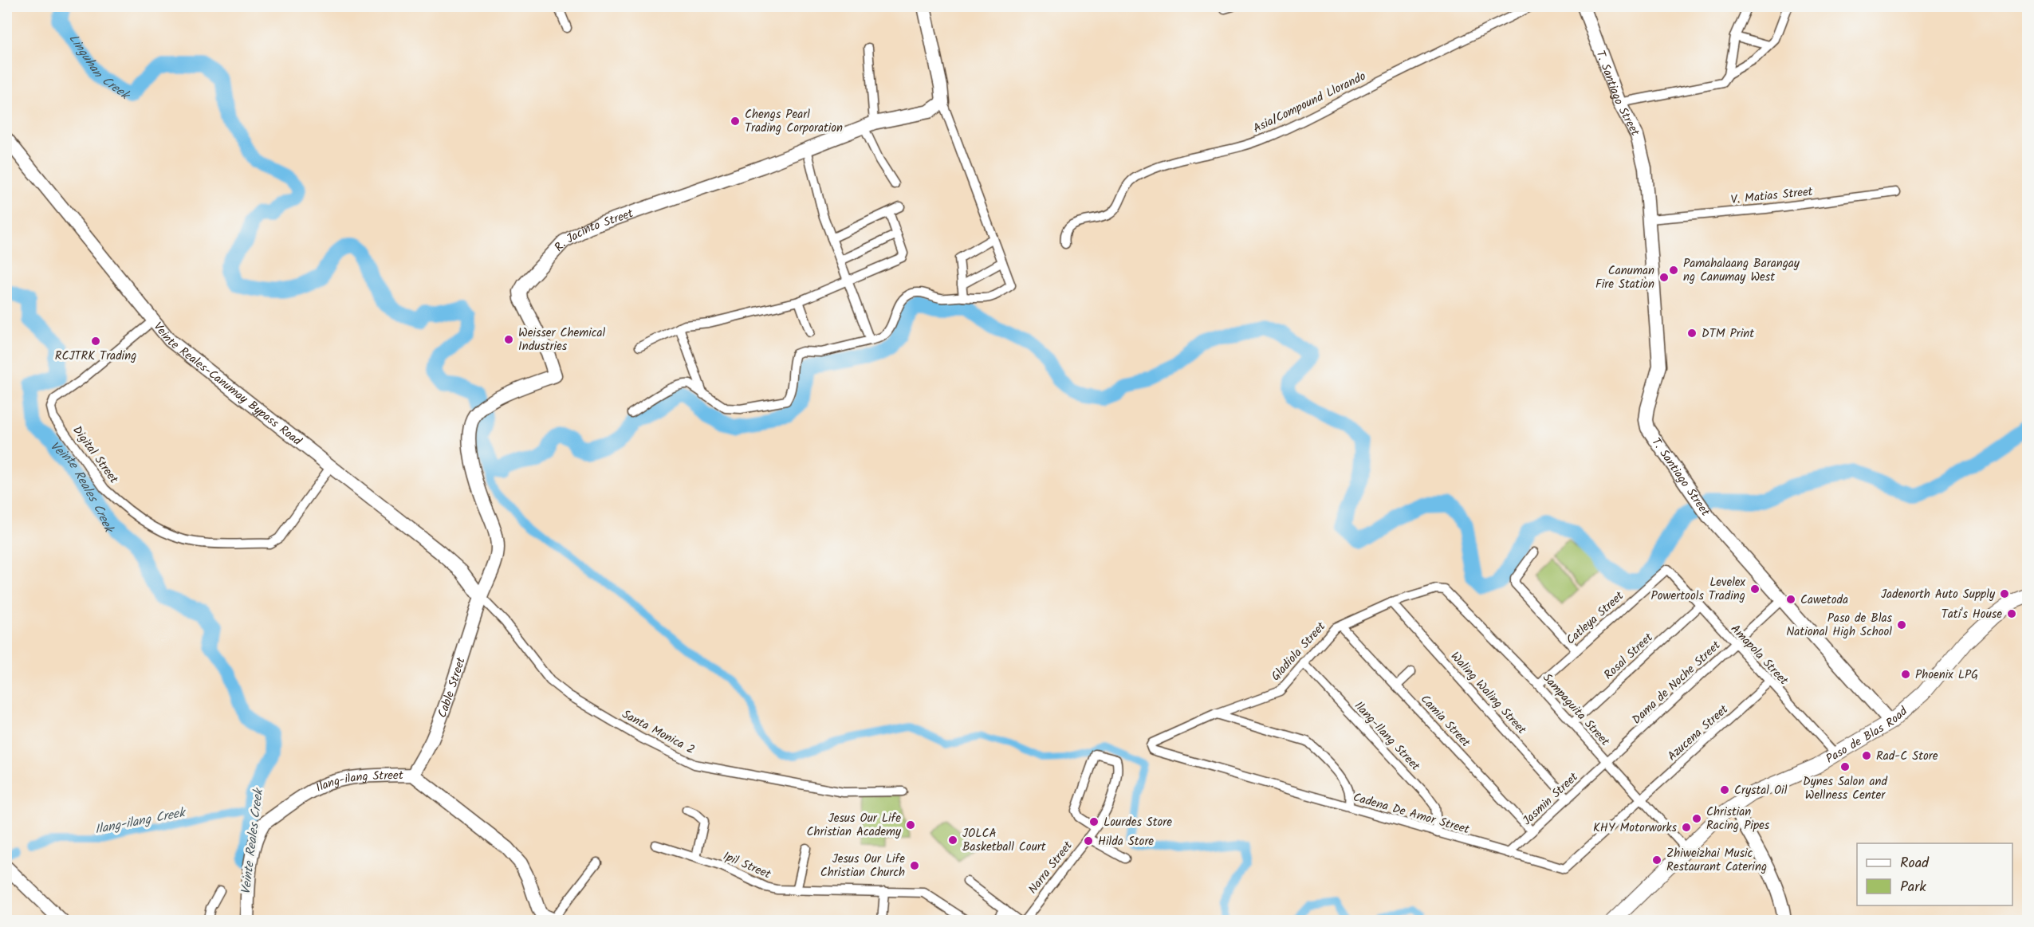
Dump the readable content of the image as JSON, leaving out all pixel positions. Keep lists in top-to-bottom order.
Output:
{
  "streets": {
    "main road": ["Paso de Blas Road"],
    "street": [
      "T. Santiago Street",
      "Asia/Compound Llorando",
      "V. Matias Street",
      "R. Jacinto Street",
      "Veinte Reales-Canumay Bypass Road",
      "Digital Street",
      "Catleya Street",
      "Gladiola Street",
      "Amapola Street",
      "Rosal Street",
      "Dama de Noche Street",
      "Cable Street",
      "Waling Waling Street",
      "Sampaguita Street",
      "Camia Street",
      "Santa Monica 2",
      "Azucena Street",
      "Ilang-Ilang Street",
      "Ilang-ilang Street",
      "Jasmin Street",
      "Cadena De Amor Street",
      "Ipil Street",
      "Narra Street"
    ]
  },
  "crossings": [
    ["T. Santiago Street", "V. Matias Street"],
    ["T. Santiago Street", "Dama de Noche Street"],
    ["T. Santiago Street", "Paso de Blas Road"],
    ["R. Jacinto Street", "Veinte Reales-Canumay Bypass Road"],
    ["R. Jacinto Street", "Cable Street"],
    ["R. Jacinto Street", "Santa Monica 2"],
    ["Veinte Reales-Canumay Bypass Road", "Digital Street"],
    ["Veinte Reales-Canumay Bypass Road", "Cable Street"],
    ["Veinte Reales-Canumay Bypass Road", "Santa Monica 2"],
    ["Catleya Street", "Amapola Street"],
    ["Catleya Street", "Sampaguita Street"],
    ["Gladiola Street", "Waling Waling Street"],
    ["Gladiola Street", "Sampaguita Street"],
    ["Gladiola Street", "Camia Street"],
    ["Gladiola Street", "Ilang-Ilang Street"],
    ["Gladiola Street", "Cadena De Amor Street"],
    ["Amapola Street", "Rosal Street"],
    ["Amapola Street", "Dama de Noche Street"],
    ["Amapola Street", "Azucena Street"],
    ["Amapola Street", "Paso de Blas Road"],
    ["Rosal Street", "Sampaguita Street"],
    ["Dama de Noche Street", "Sampaguita Street"],
    ["Dama de Noche Street", "Jasmin Street"],
    ["Cable Street", "Santa Monica 2"],
    ["Cable Street", "Ilang-ilang Street"],
    ["Waling Waling Street", "Jasmin Street"],
    ["Sampaguita Street", "Azucena Street"],
    ["Sampaguita Street", "Paso de Blas Road"],
    ["Sampaguita Street", "Jasmin Street"],
    ["Sampaguita Street", "Cadena De Amor Street"],
    ["Camia Street", "Jasmin Street"],
    ["Azucena Street", "Cadena De Amor Street"],
    ["Ilang-Ilang Street", "Cadena De Amor Street"],
    ["Jasmin Street", "Cadena De Amor Street"]
  ],
  "water": ["Linguhan Creek", "Veinte Reales Creek", "Ilang-ilang Creek"],
  "places": [
    "Chengs Pearl Trading Corporation",
    "Pamahalaang Barangay ng Canumay West",
    "Canuman Fire Station",
    "DTM Print",
    "Weisser Chemical Industries",
    "RCJTRK Trading",
    "Levelex Powertools Trading",
    "Jadenorth Auto Supply",
    "Cawetoda",
    "Tati's House",
    "Paso de Blas National High School",
    "Phoenix LPG",
    "Rad-C Store",
    "Dynes Salon and Wellness Center",
    "Crystal Oil",
    "Christian Racing Pipes",
    "Lourdes Store",
    "Jesus Our Life Christian Academy",
    "KHY Motorworks",
    "JOLCA Basketball Court",
    "Hilda Store",
    "Zhiweizhai Music Restaurant Catering",
    "Jesus Our Life Christian Church"
  ],
  "legend": ["Road", "Park"]
}
